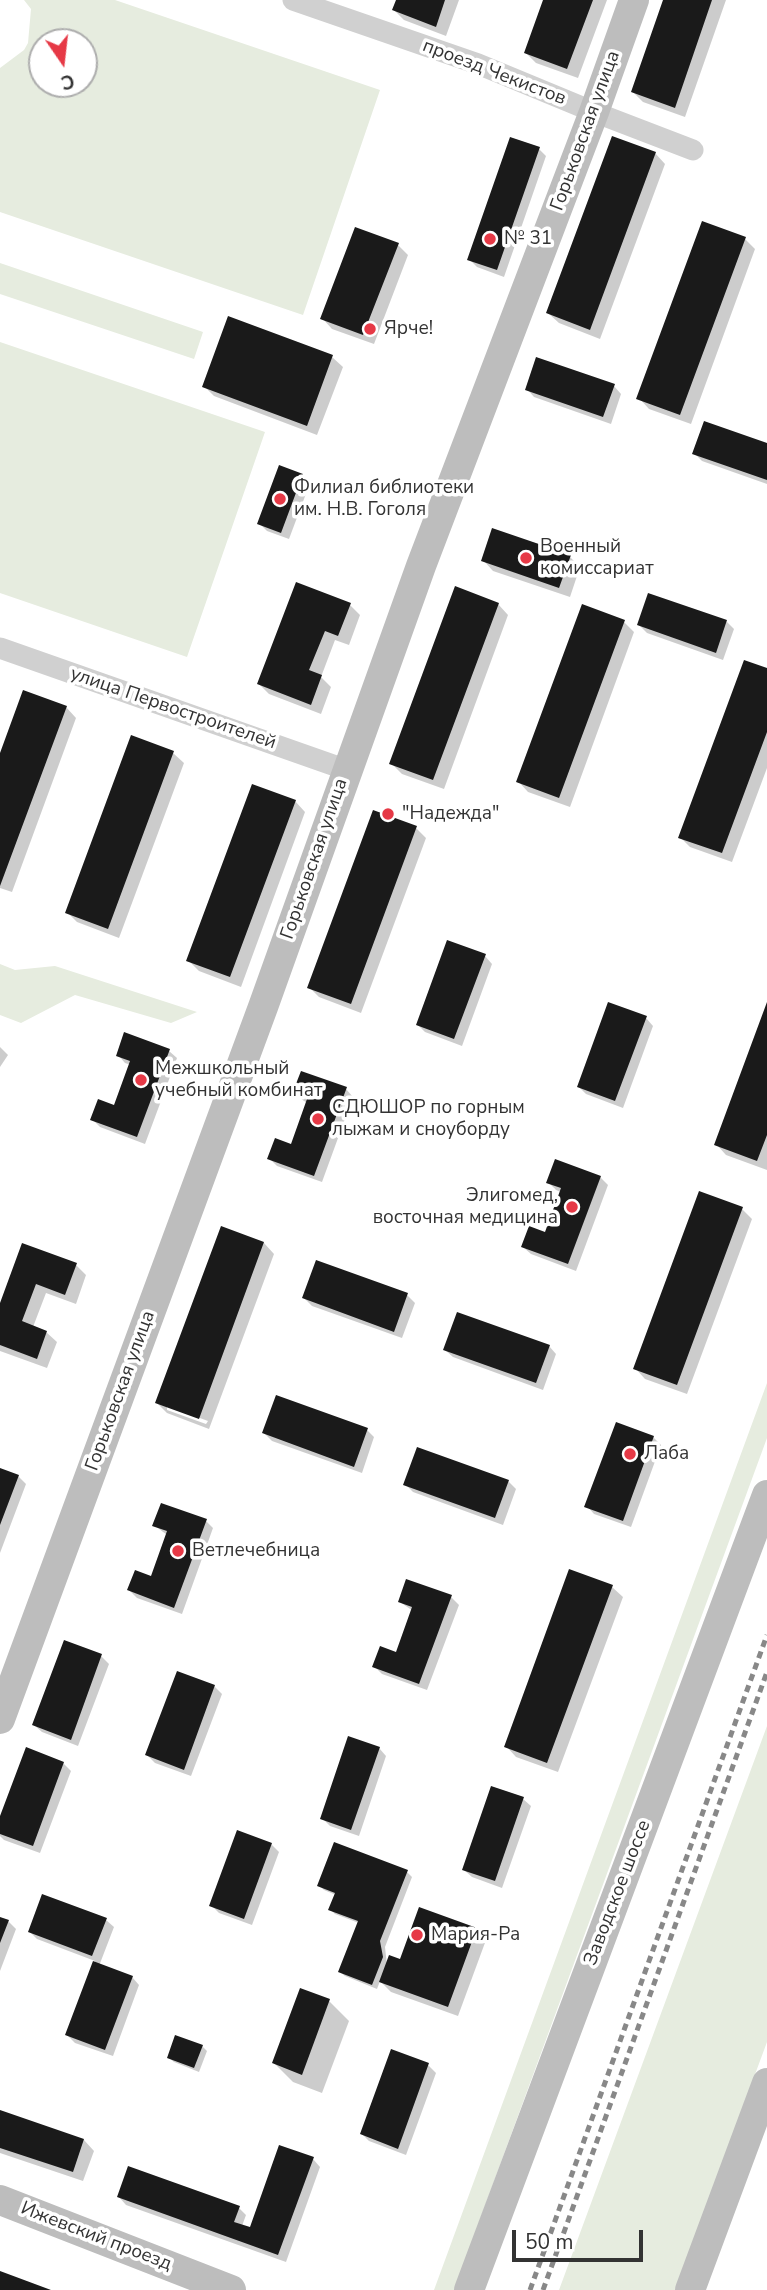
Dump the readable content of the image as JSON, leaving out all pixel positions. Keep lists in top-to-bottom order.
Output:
{
  "streets": {
    "street": [
      "проезд Чекистов",
      "Горьковская улица",
      "улица Первостроителей",
      "Заводское шоссе",
      "Ижевский проезд"
    ]
  },
  "crossings": [
    ["проезд Чекистов", "Горьковская улица"],
    ["Горьковская улица", "улица Первостроителей"]
  ],
  "places": [
    "№ 31",
    "Ярче!",
    "Филиал библиотеки им. Н.В. Гоголя",
    "Военный комиссариат",
    "\"Надежда\"",
    "Межшкольный учебный комбинат",
    "СДЮШОР по горным лыжам и сноуборду",
    "Элигомед, восточная медицина",
    "Лаба",
    "Ветлечебница",
    "Мария-Ра"
  ],
  "scale_bar": "50 m",
  "north": "bottom"
}
